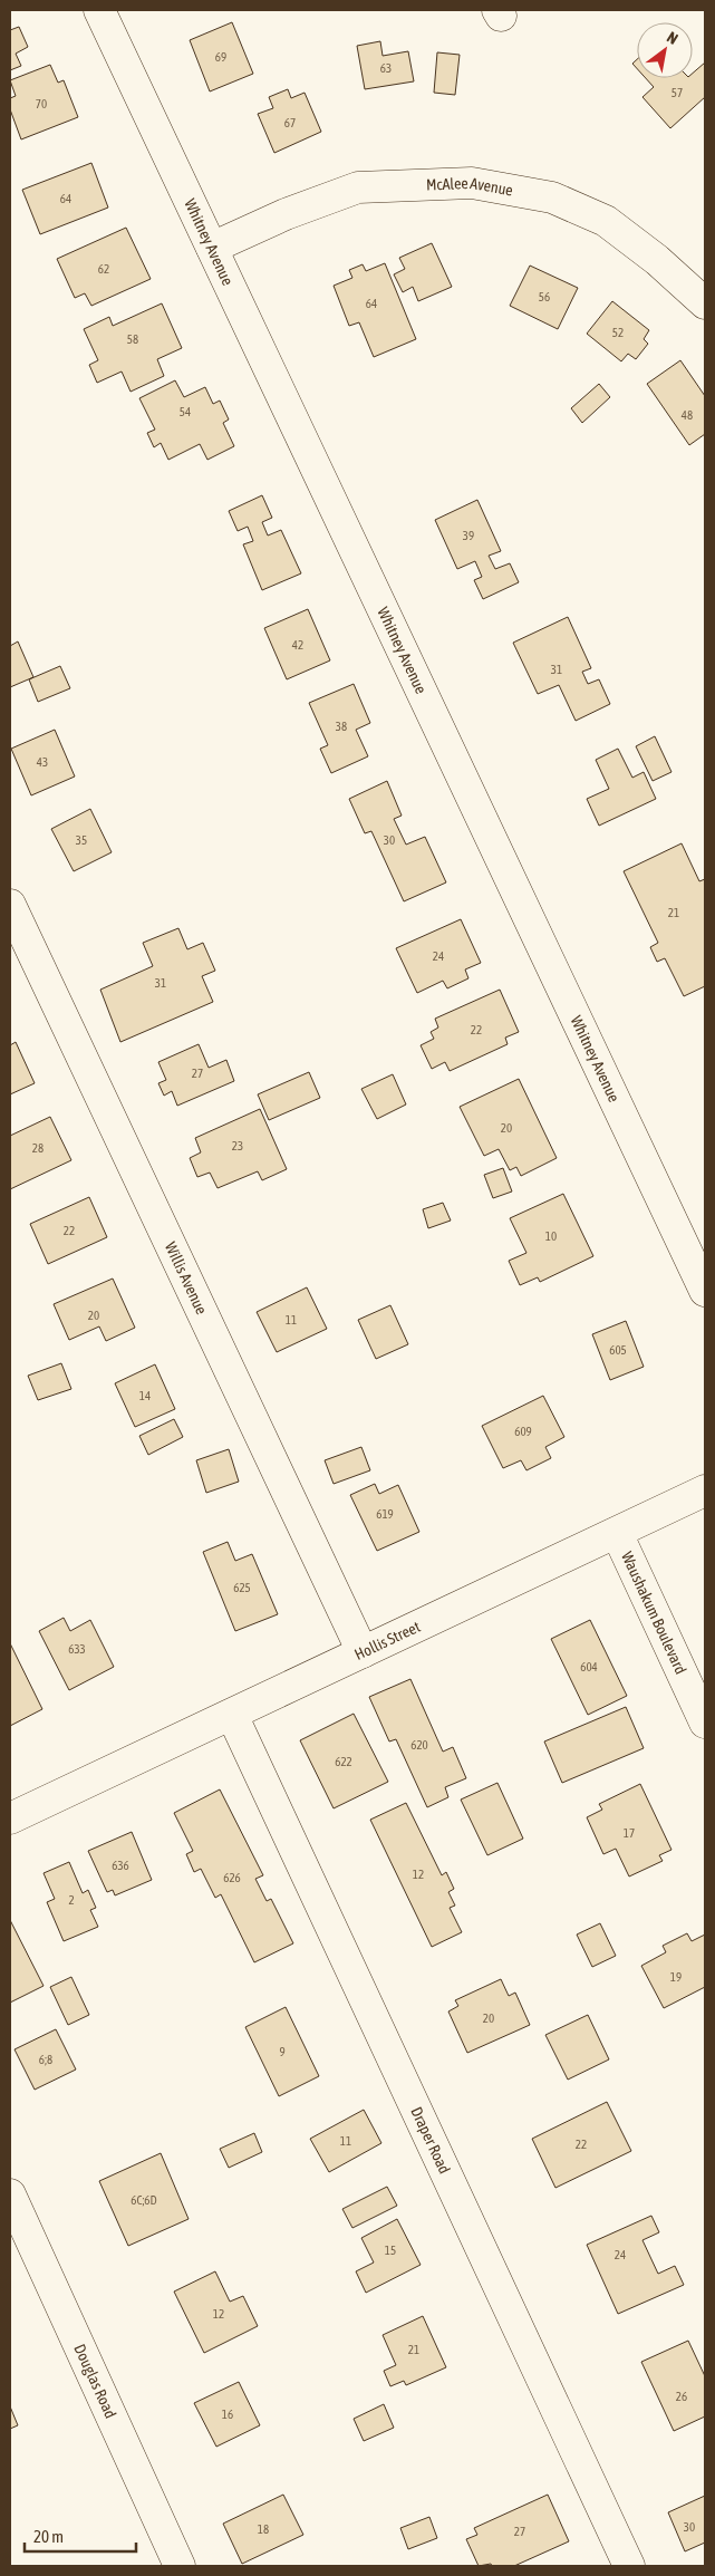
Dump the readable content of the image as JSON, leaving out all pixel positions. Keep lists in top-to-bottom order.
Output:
{
  "streets": {
    "street": [
      "McAlee Avenue",
      "Whitney Avenue",
      "Willis Avenue",
      "Waushakum Boulevard",
      "Hollis Street",
      "Draper Road",
      "Douglas Road"
    ]
  },
  "crossings": [
    ["McAlee Avenue", "Whitney Avenue"],
    ["Willis Avenue", "Hollis Street"],
    ["Waushakum Boulevard", "Hollis Street"],
    ["Hollis Street", "Draper Road"]
  ],
  "house_numbers": [
    "69",
    "63",
    "57",
    "70",
    "67",
    "64",
    "62",
    "56",
    "64",
    "52",
    "58",
    "54",
    "48",
    "39",
    "42",
    "31",
    "38",
    "43",
    "35",
    "30",
    "21",
    "24",
    "31",
    "22",
    "27",
    "20",
    "23",
    "28",
    "22",
    "10",
    "20",
    "11",
    "605",
    "14",
    "609",
    "619",
    "625",
    "633",
    "604",
    "620",
    "622",
    "17",
    "636",
    "12",
    "626",
    "2",
    "19",
    "20",
    "9",
    "6;8",
    "11",
    "22",
    "6C;6D",
    "15",
    "24",
    "12",
    "21",
    "26",
    "16",
    "30",
    "18",
    "27"
  ],
  "scale_bar": "20 m",
  "north": "top right"
}
